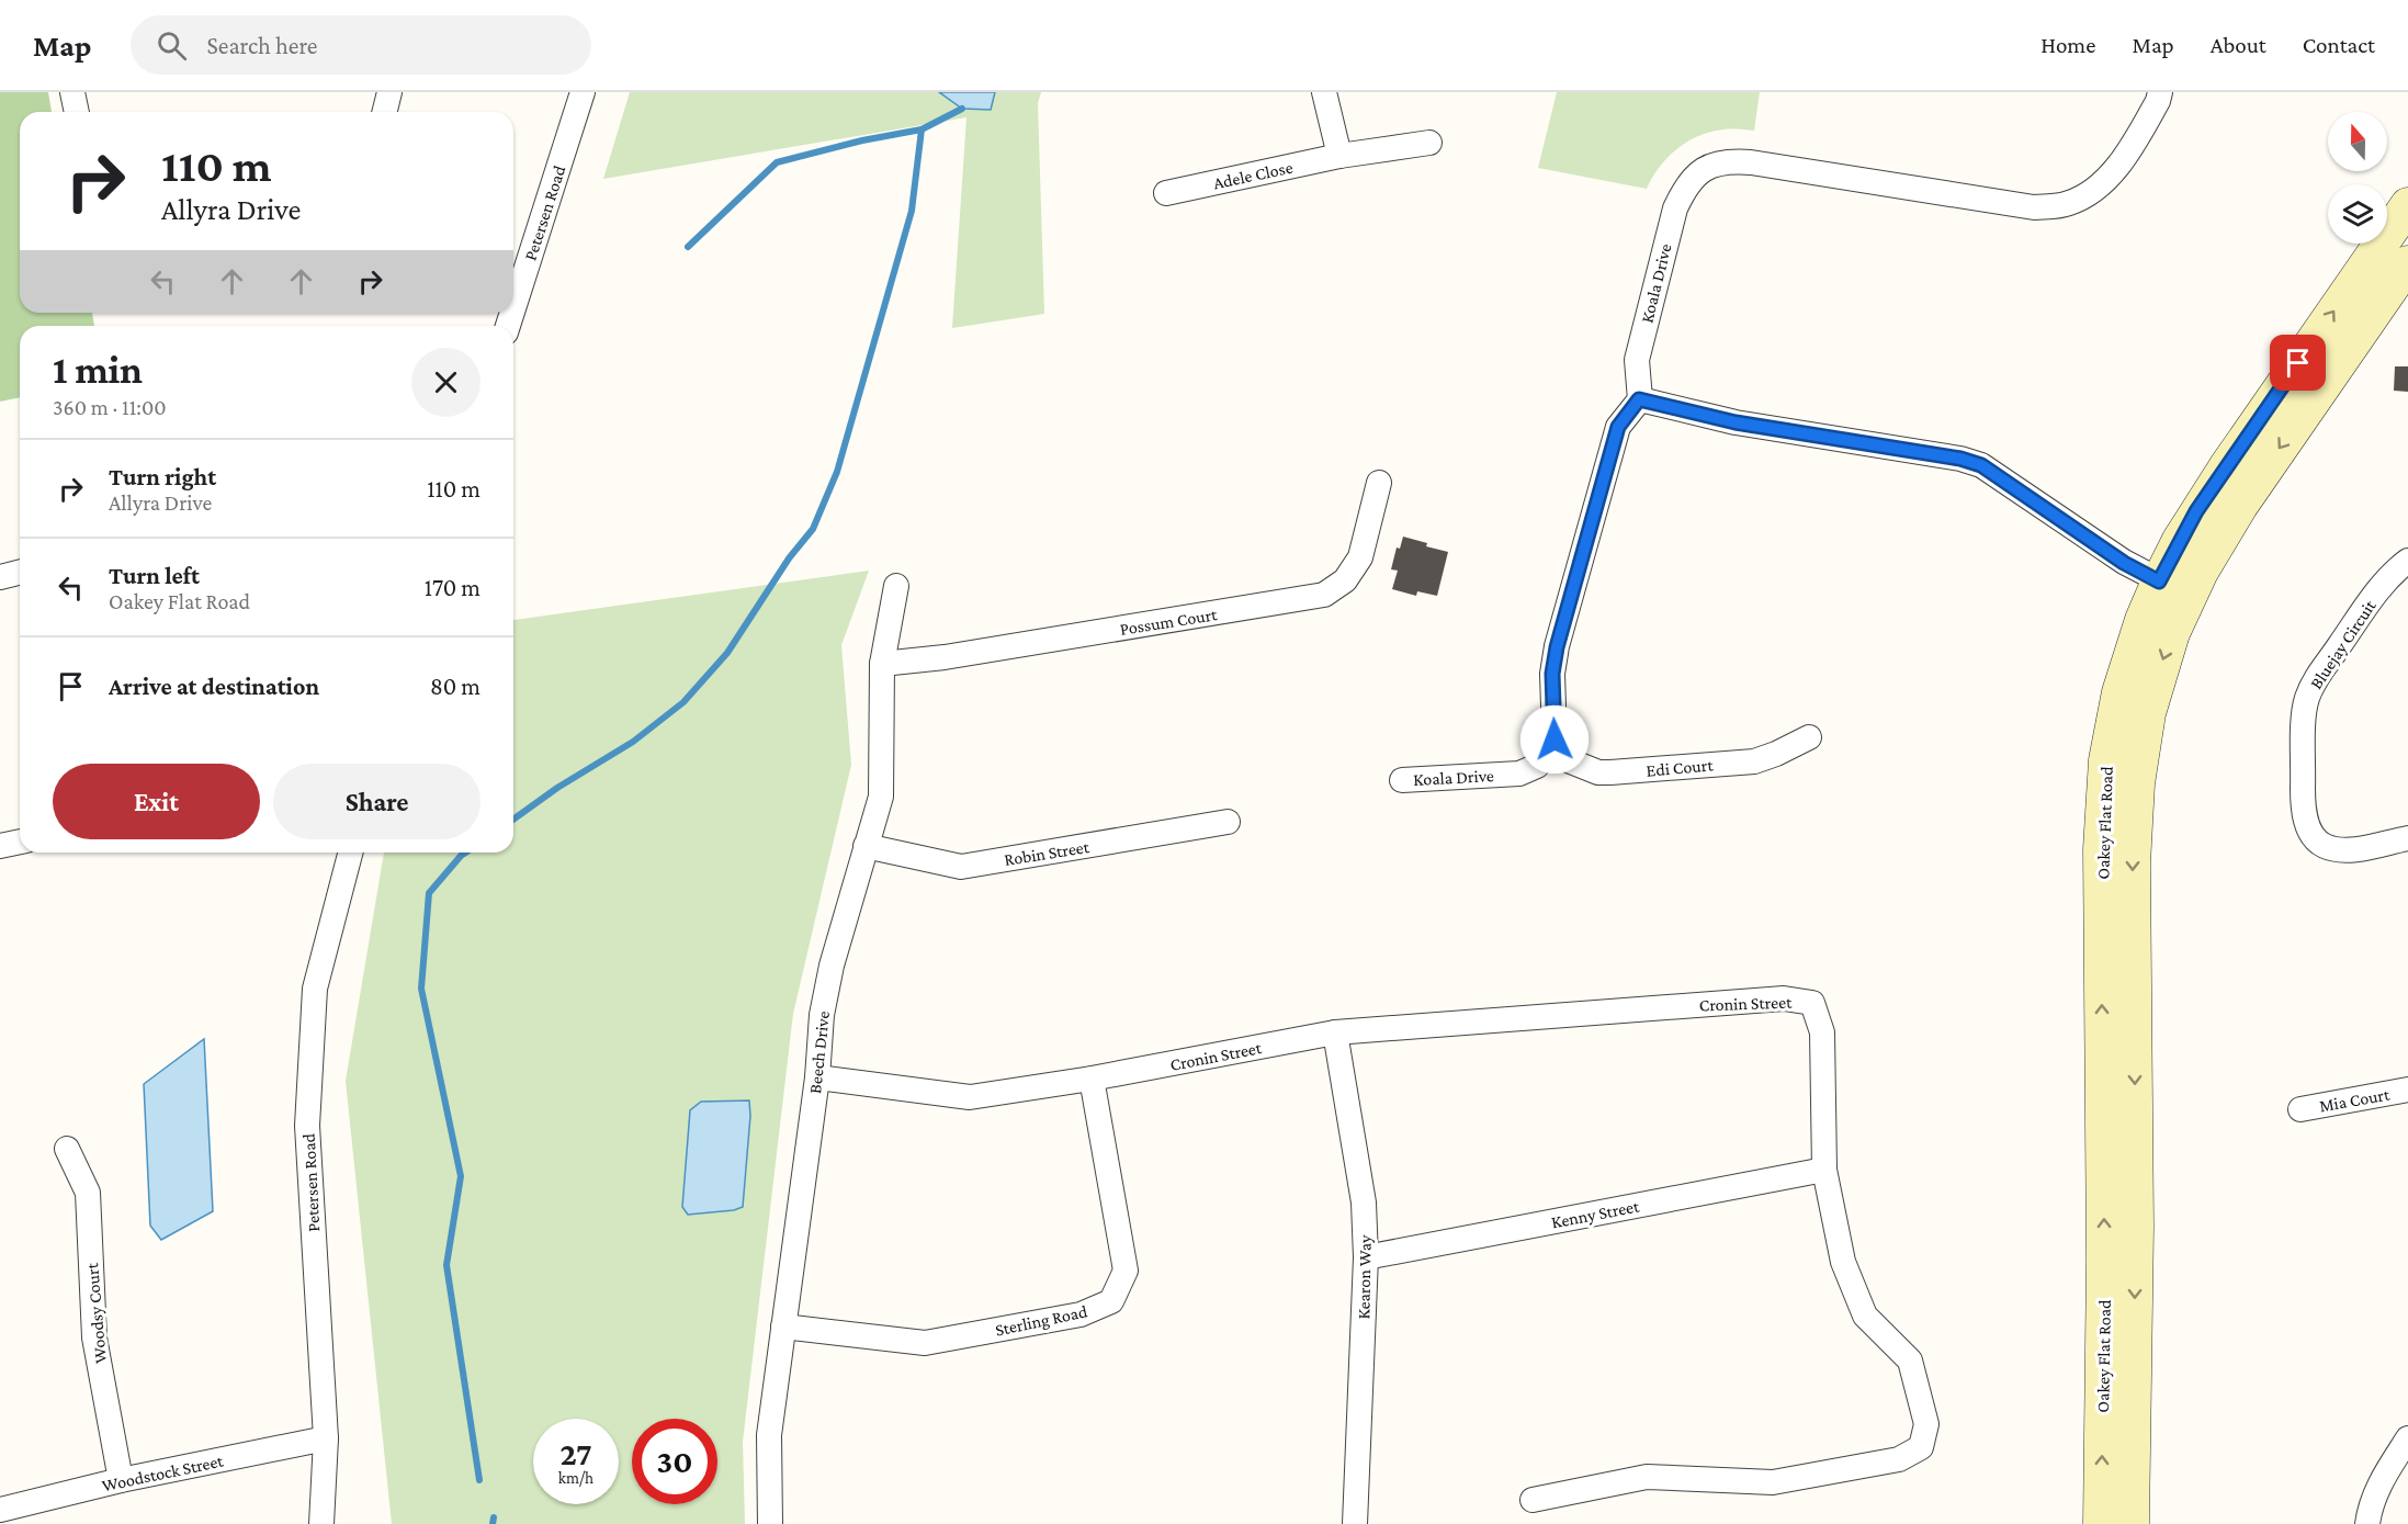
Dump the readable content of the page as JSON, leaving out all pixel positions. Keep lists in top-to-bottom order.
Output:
{
  "streets": {
    "main road": ["Oakey Flat Road"],
    "street": [
      "Adele Close",
      "Petersen Road",
      "Koala Drive",
      "Possum Court",
      "Bluejay Circuit",
      "Edi Court",
      "Robin Street",
      "Cronin Street",
      "Beech Drive",
      "Mia Court",
      "Kenny Street",
      "Kearon Way",
      "Woodsy Court",
      "Sterling Road",
      "Woodstock Street"
    ]
  },
  "crossings": [
    ["Petersen Road", "Woodstock Street"],
    ["Koala Drive", "Edi Court"],
    ["Possum Court", "Beech Drive"],
    ["Robin Street", "Beech Drive"],
    ["Cronin Street", "Beech Drive"],
    ["Cronin Street", "Kenny Street"],
    ["Cronin Street", "Kearon Way"],
    ["Cronin Street", "Sterling Road"],
    ["Beech Drive", "Sterling Road"],
    ["Kenny Street", "Kearon Way"],
    ["Woodsy Court", "Woodstock Street"]
  ],
  "north": "top",
  "page": {
    "header": "Map",
    "search": "Search here",
    "nav": [
      "Home",
      "Map",
      "About",
      "Contact"
    ],
    "turn": ["110 m", "Allyra Drive"],
    "heading": ["1 min", "360 m · 11:00"],
    "list": [
      {
        "name": "Turn right",
        "note": "Allyra Drive",
        "value": "110 m"
      },
      {
        "name": "Turn left",
        "note": "Oakey Flat Road",
        "value": "170 m"
      },
      {
        "name": "Arrive at destination",
        "value": "80 m"
      }
    ],
    "buttons": ["Exit", "Share"],
    "speed": "27 km/h",
    "limit": "30"
  }
}
